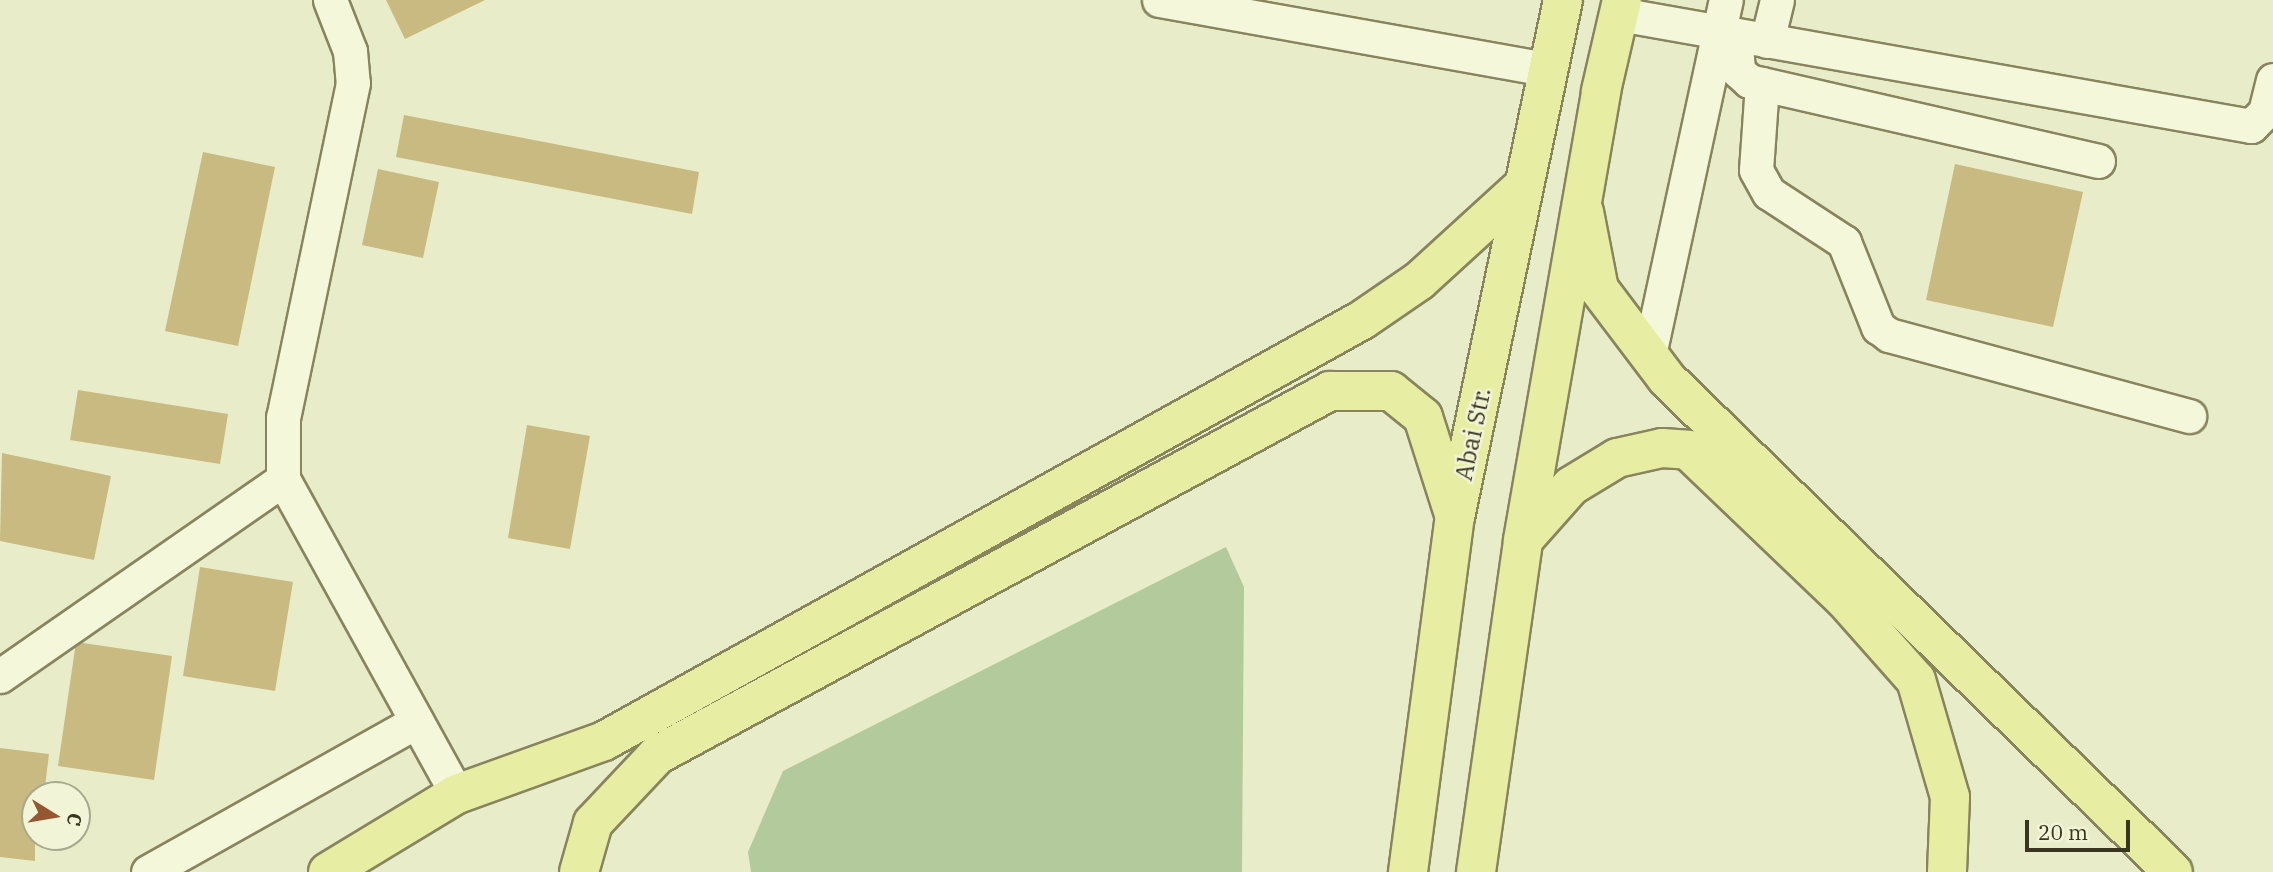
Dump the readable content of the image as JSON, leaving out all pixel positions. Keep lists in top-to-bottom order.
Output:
{
  "streets": {
    "main road": ["Abai Str."]
  },
  "scale_bar": "20 m",
  "north": "right"
}
